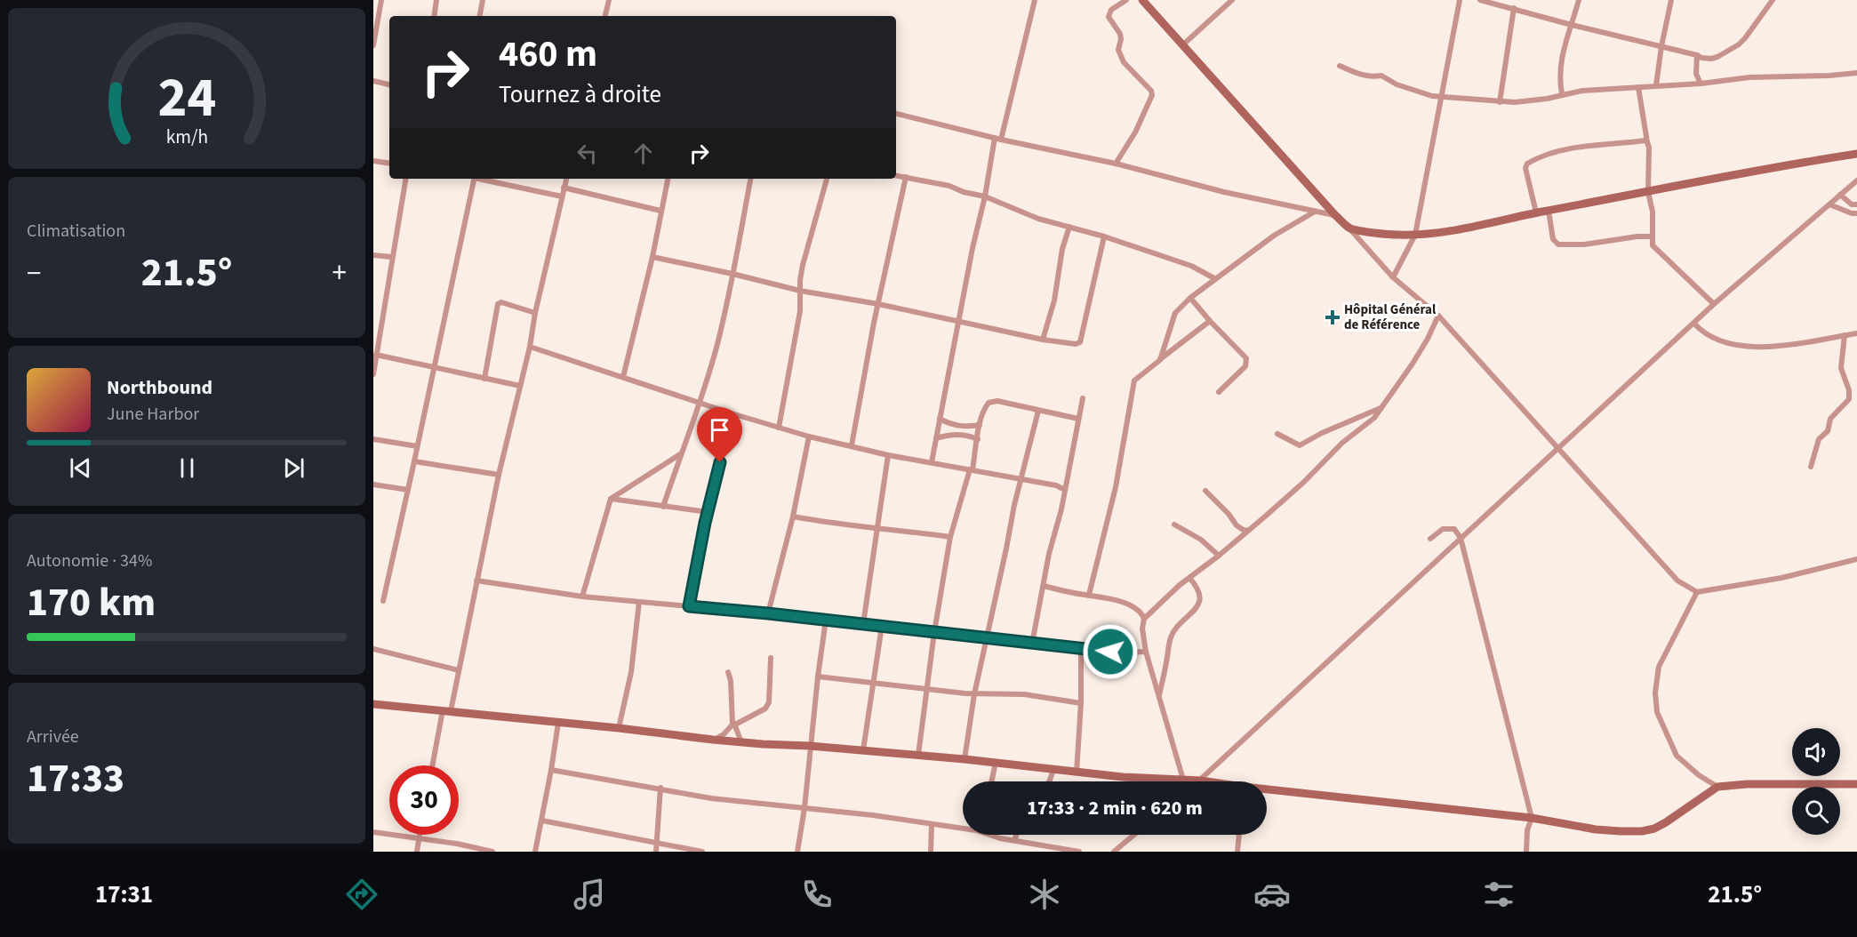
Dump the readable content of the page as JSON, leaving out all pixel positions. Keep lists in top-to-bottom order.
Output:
{
  "places": {
    "health": ["Hôpital Général de Référence"]
  },
  "page": {
    "turn": ["460 m", "Tournez à droite"],
    "tile": [
      "Climatisation",
      ["Autonomie · 34%", "170 km"],
      ["Arrivée", "17:33"]
    ],
    "heat": ["−", "21.5°", "+"],
    "song": ["Northbound", "June Harbor"],
    "limit": "30",
    "trip": "17:33 · 2 min · 620 m",
    "tabs": ["17:31", "21.5°"],
    "gauge": ["24", "km/h"]
  }
}
